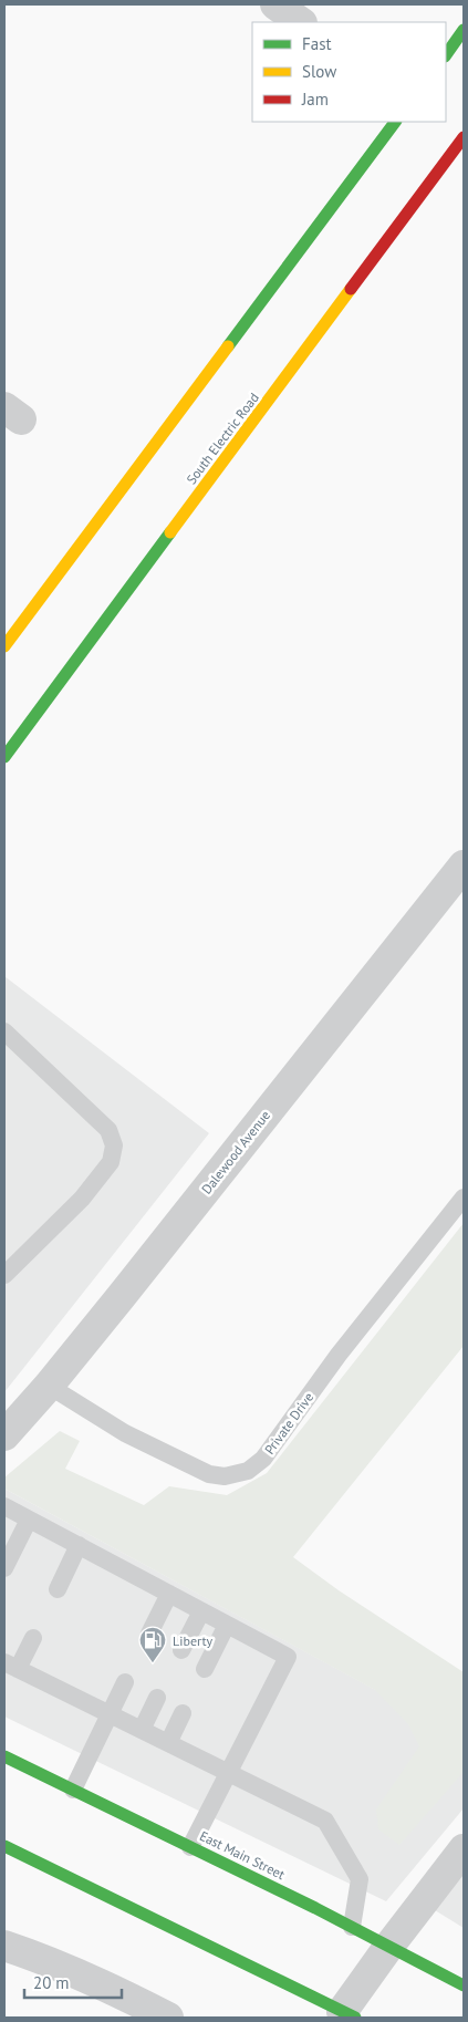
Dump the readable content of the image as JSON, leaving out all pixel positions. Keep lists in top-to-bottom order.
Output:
{
  "streets": {
    "main road": ["South Electric Road", "East Main Street"],
    "street": ["Dalewood Avenue"],
    "lane": ["Private Drive"]
  },
  "crossings": [
    ["Dalewood Avenue", "Private Drive"]
  ],
  "places": {
    "fuel station": ["Liberty"]
  },
  "legend": ["Fast", "Slow", "Jam"],
  "scale_bar": "20 m"
}
